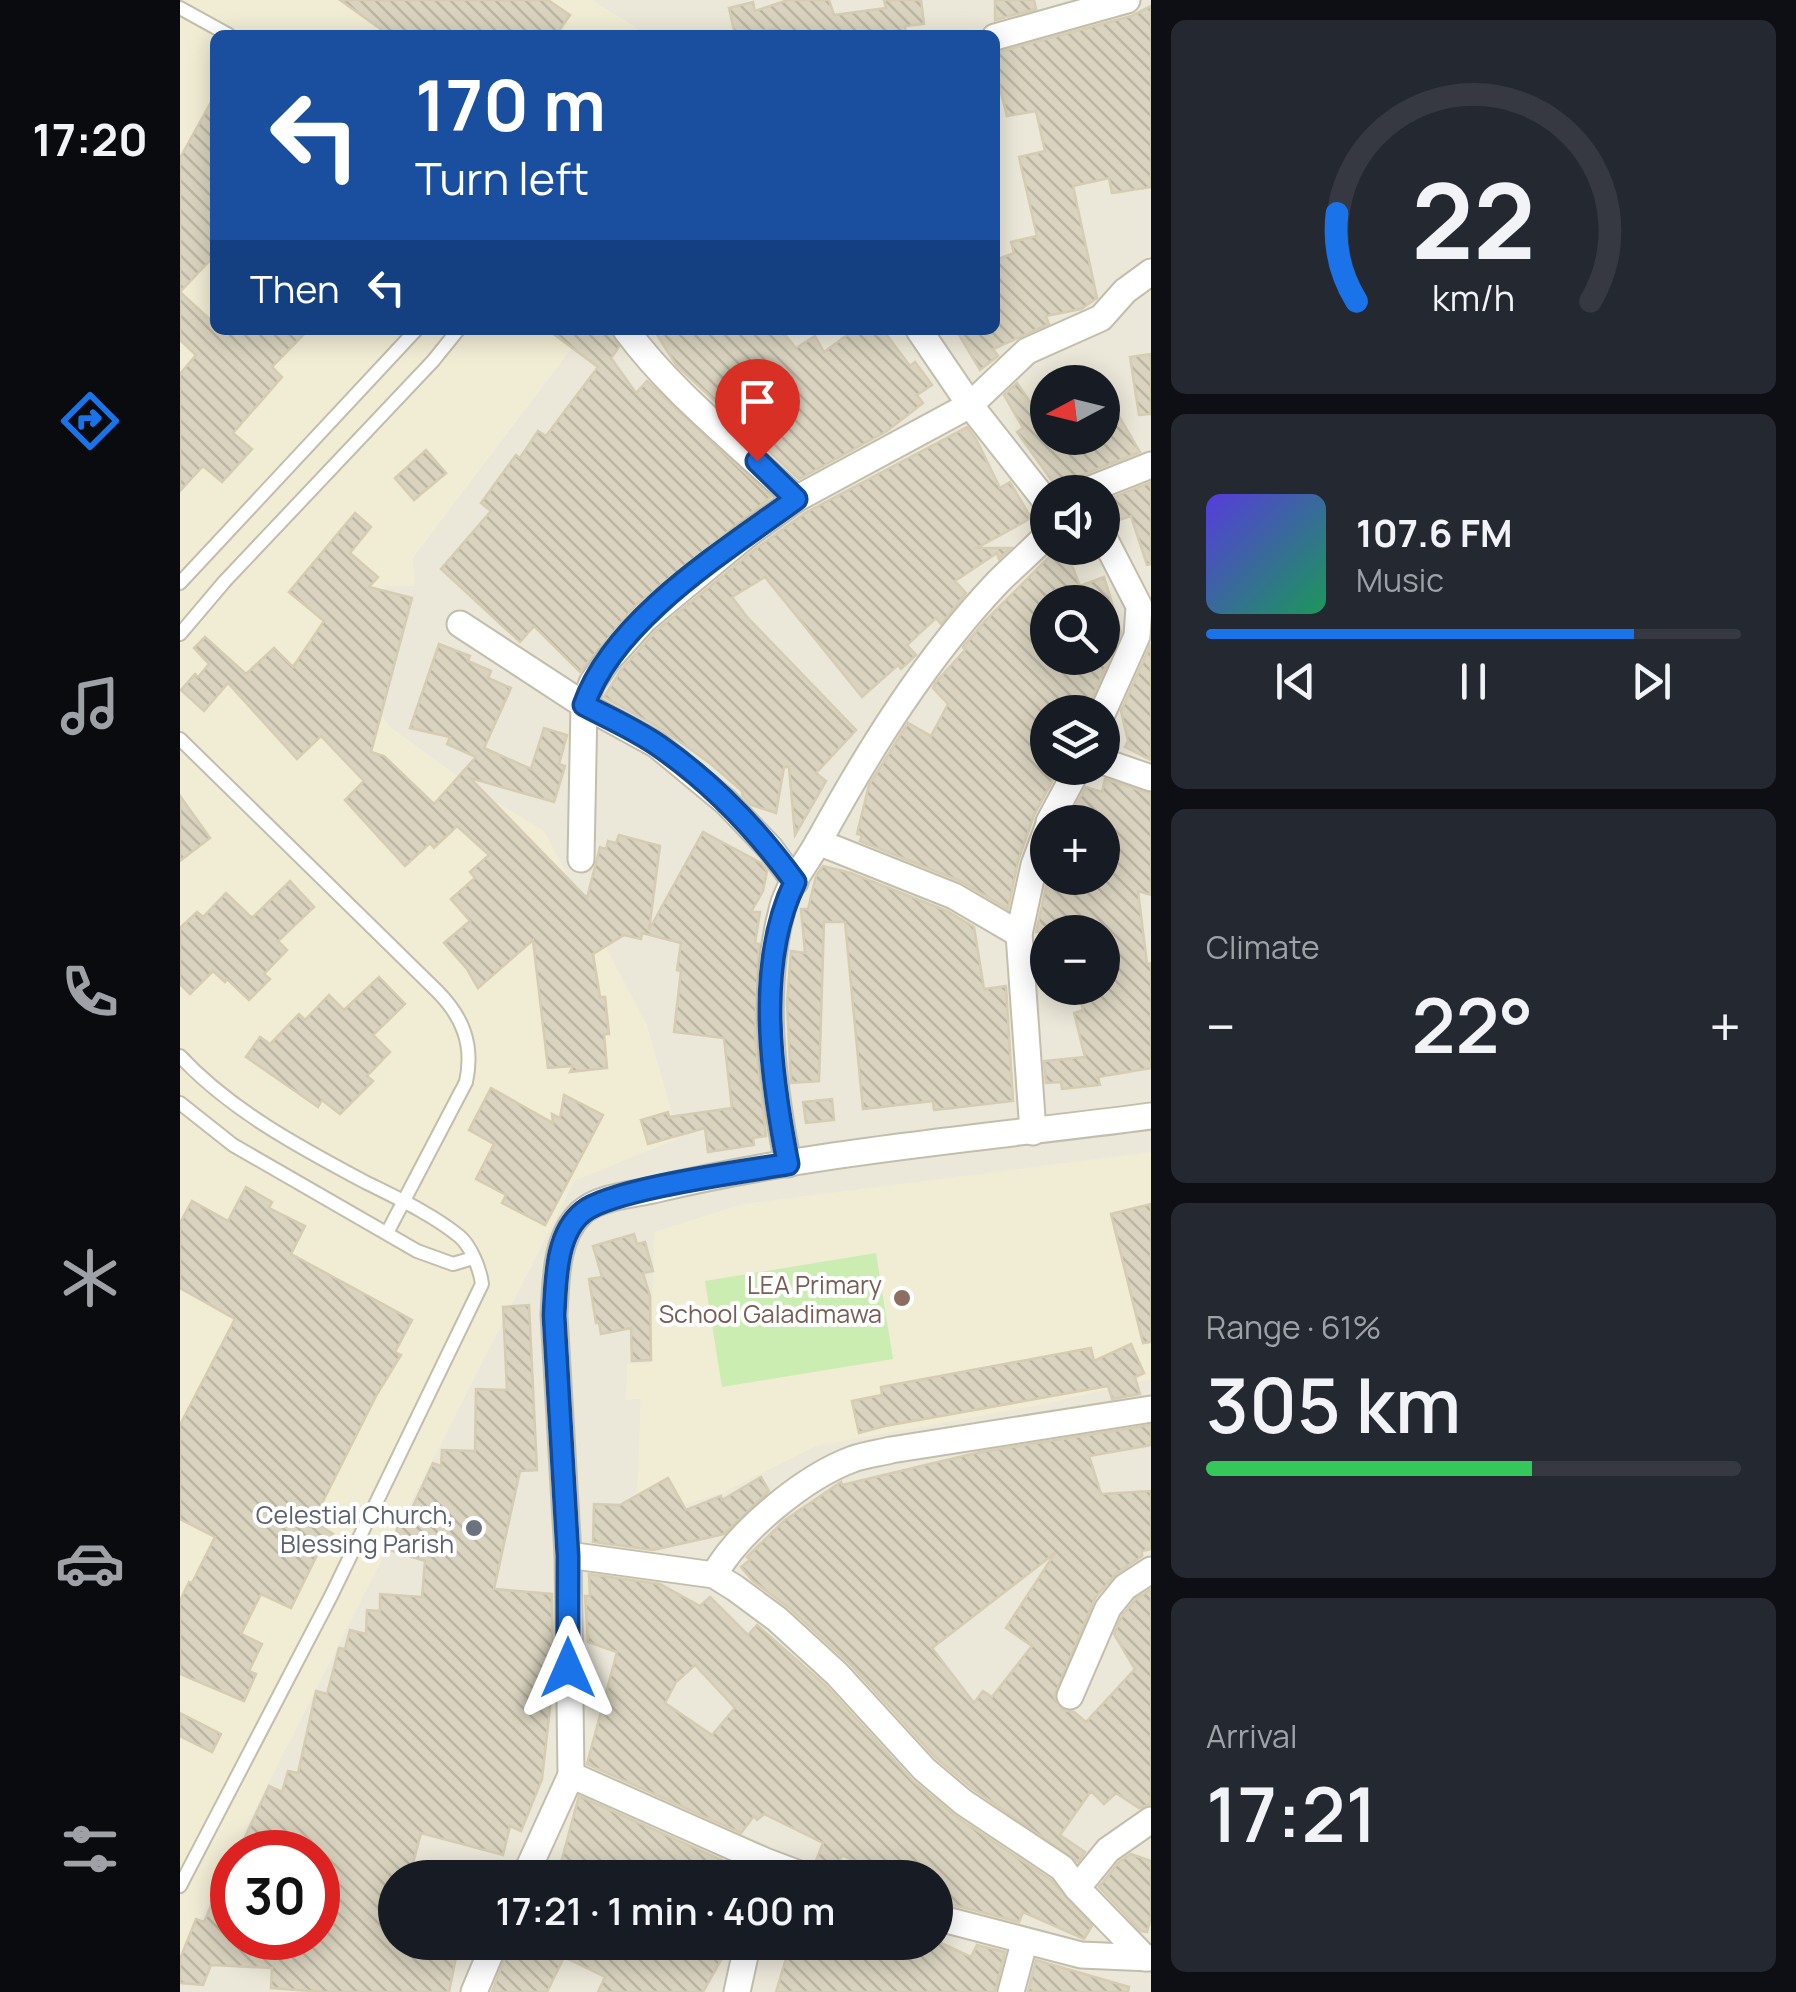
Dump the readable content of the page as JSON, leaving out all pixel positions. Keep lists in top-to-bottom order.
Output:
{
  "places": ["LEA Primary School Galadimawa", "Celestial Church, Blessing Parish"],
  "north": "left",
  "page": {
    "tabs": "17:20",
    "turn": ["170 m", "Turn left"],
    "then": "Then",
    "map_buttons": ["+", "−"],
    "song": ["107.6 FM", "Music"],
    "tile": [
      "Climate",
      ["Range · 61%", "305 km"],
      ["Arrival", "17:21"]
    ],
    "heat": ["−", "22°", "+"],
    "limit": "30",
    "trip": "17:21 · 1 min · 400 m",
    "gauge": ["22", "km/h"]
  }
}
